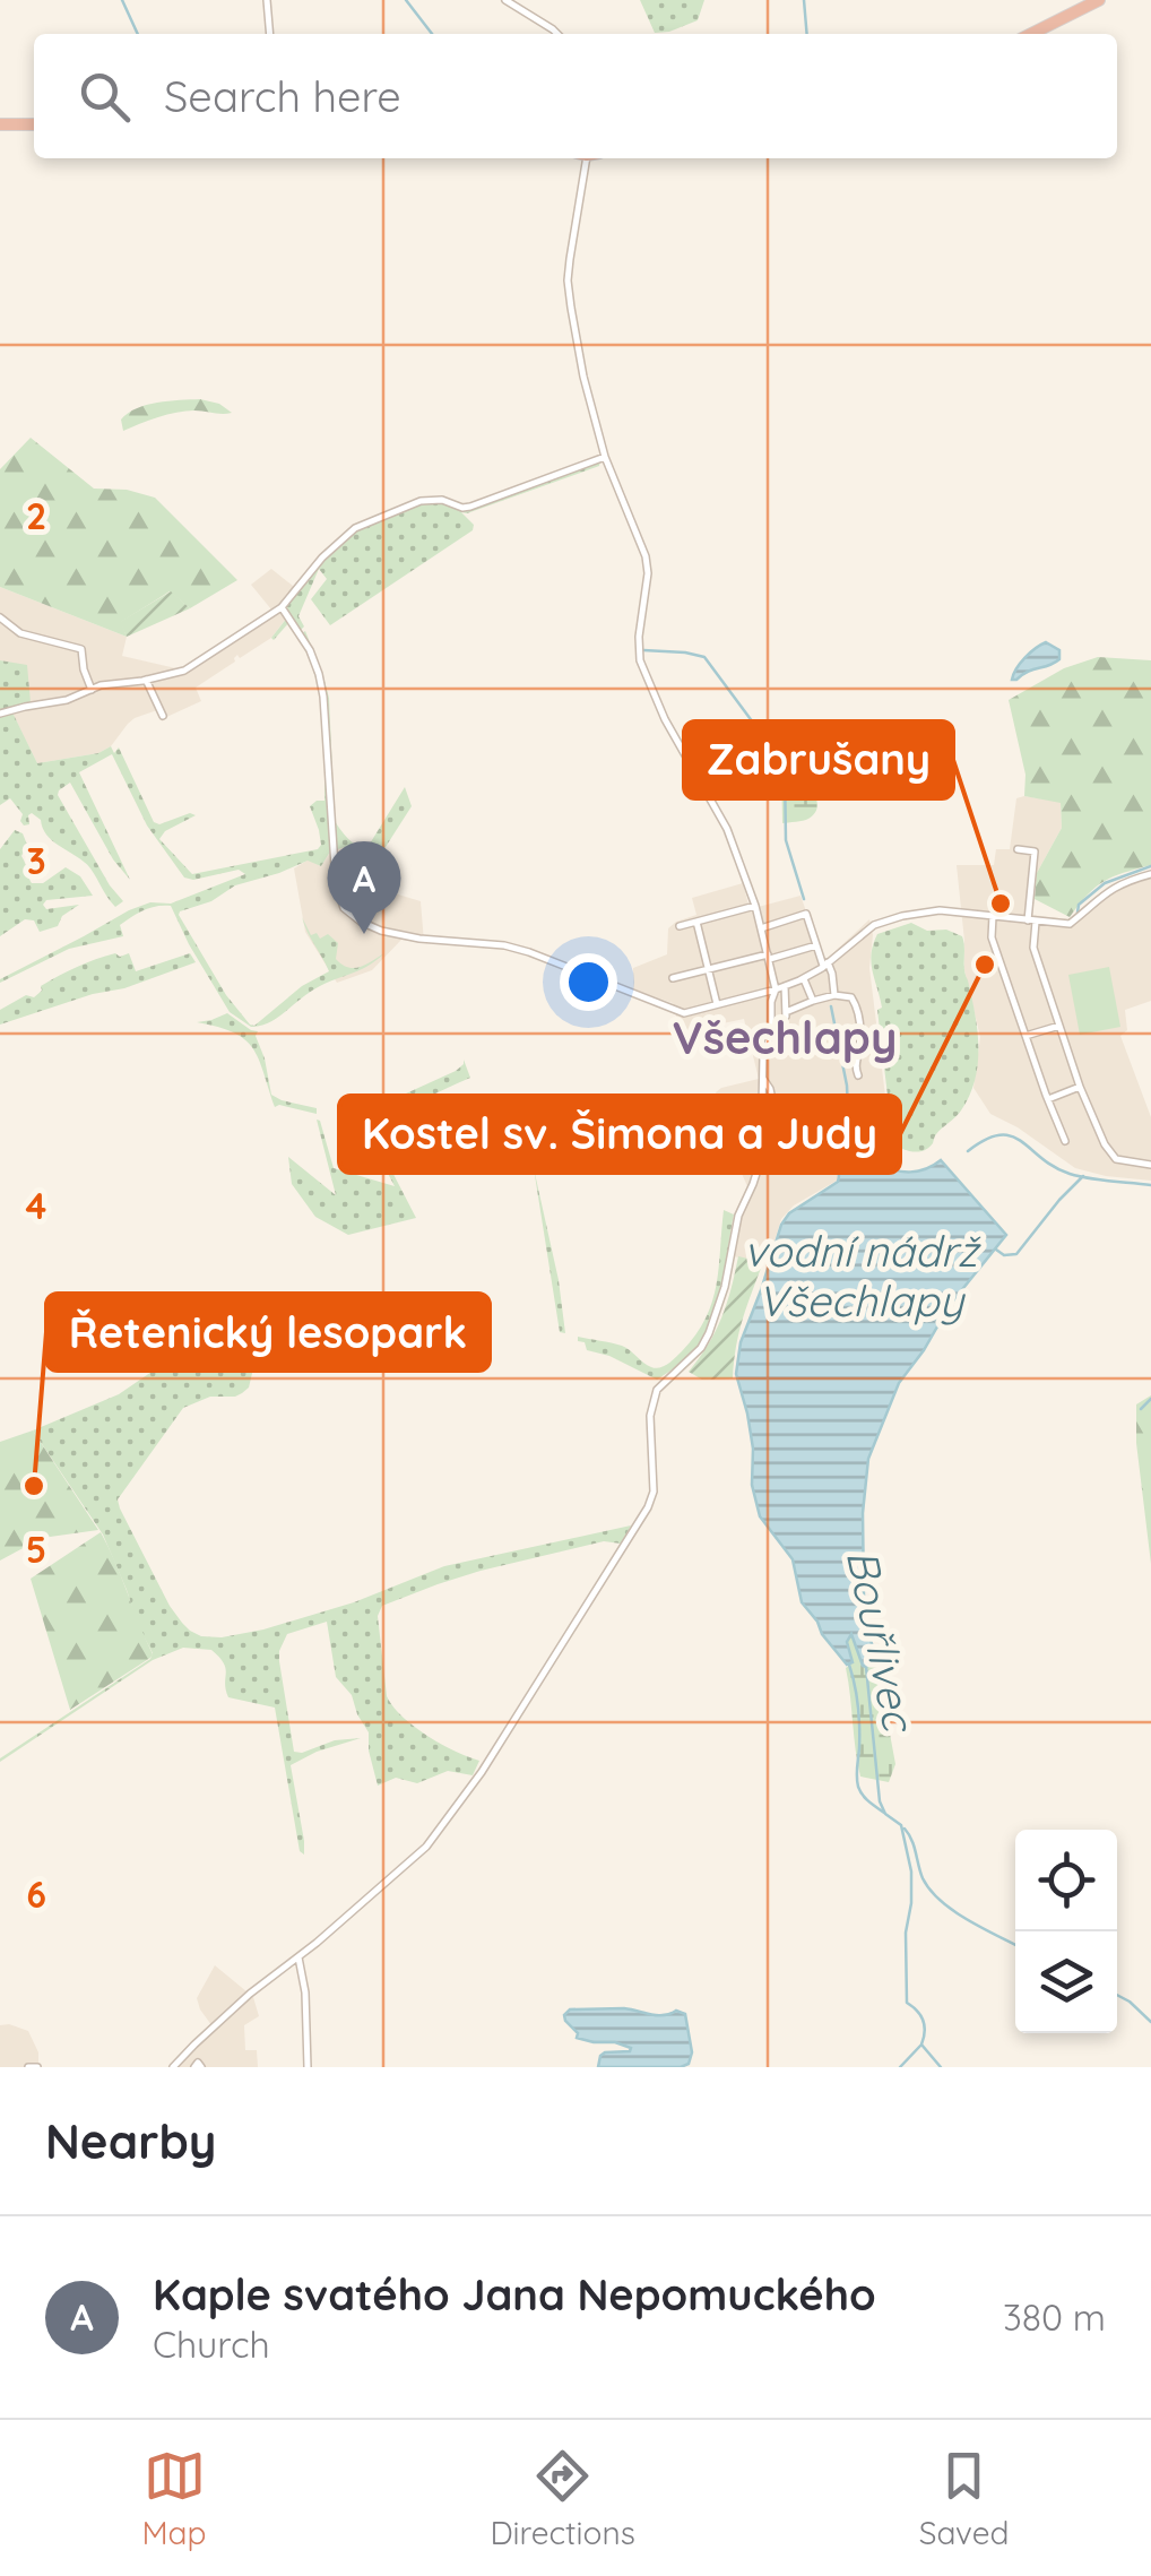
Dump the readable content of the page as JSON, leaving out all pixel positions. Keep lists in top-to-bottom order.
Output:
{
  "districts": ["Všechlapy"],
  "water": ["vodní nádrž Všechlapy", "Bouřlivec"],
  "places": ["Zabrušany", "Kostel sv. Šimona a Judy", "Řetenický lesopark"],
  "page": {
    "search": "Search here",
    "pins": "A",
    "heading": "Nearby",
    "list": [
      {
        "mark": "A",
        "name": "Kaple svatého Jana Nepomuckého",
        "note": "Church",
        "value": "380 m"
      }
    ],
    "nav": ["Map", "Directions", "Saved"]
  },
  "grid": {
    "rows": [
      "2",
      "3",
      "4",
      "5",
      "6"
    ]
  }
}
